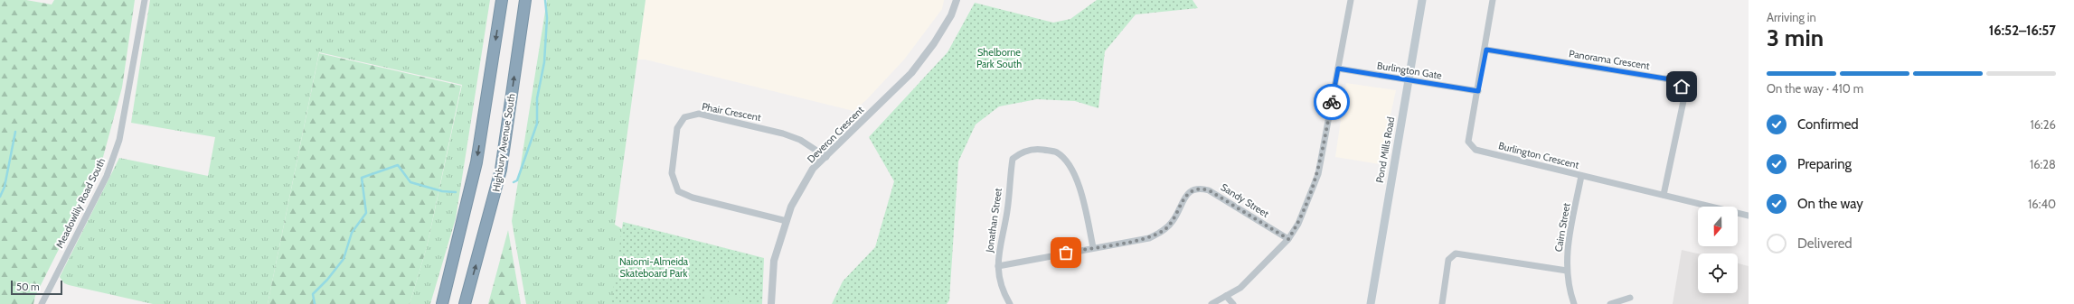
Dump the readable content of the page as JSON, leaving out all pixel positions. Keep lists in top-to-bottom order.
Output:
{
  "streets": {
    "highway": ["Highbury Avenue South"],
    "main road": ["Pond Mills Road"],
    "street": [
      "Panorama Crescent",
      "Burlington Gate",
      "Phair Crescent",
      "Deveron Crescent",
      "Burlington Crescent",
      "Sandy Street",
      "Meadowlily Road South",
      "Jonathan Street",
      "Cairn Street"
    ]
  },
  "crossings": [
    ["Panorama Crescent", "Burlington Crescent"],
    ["Burlington Gate", "Pond Mills Road"],
    ["Burlington Gate", "Burlington Crescent"],
    ["Phair Crescent", "Deveron Crescent"],
    ["Burlington Crescent", "Cairn Street"],
    ["Sandy Street", "Jonathan Street"]
  ],
  "parks": ["Shelborne Park South", "Naiomi-Almeida Skateboard Park"],
  "scale_bar": "50 m",
  "north": "bottom",
  "page": {
    "heading": ["3 min", "Arriving in", "16:52–16:57"],
    "bar": "On the way · 410 m",
    "list": [
      ["Confirmed", "16:26"],
      ["Preparing", "16:28"],
      ["On the way", "16:40"],
      "Delivered"
    ],
    "scale": "50 m"
  }
}
